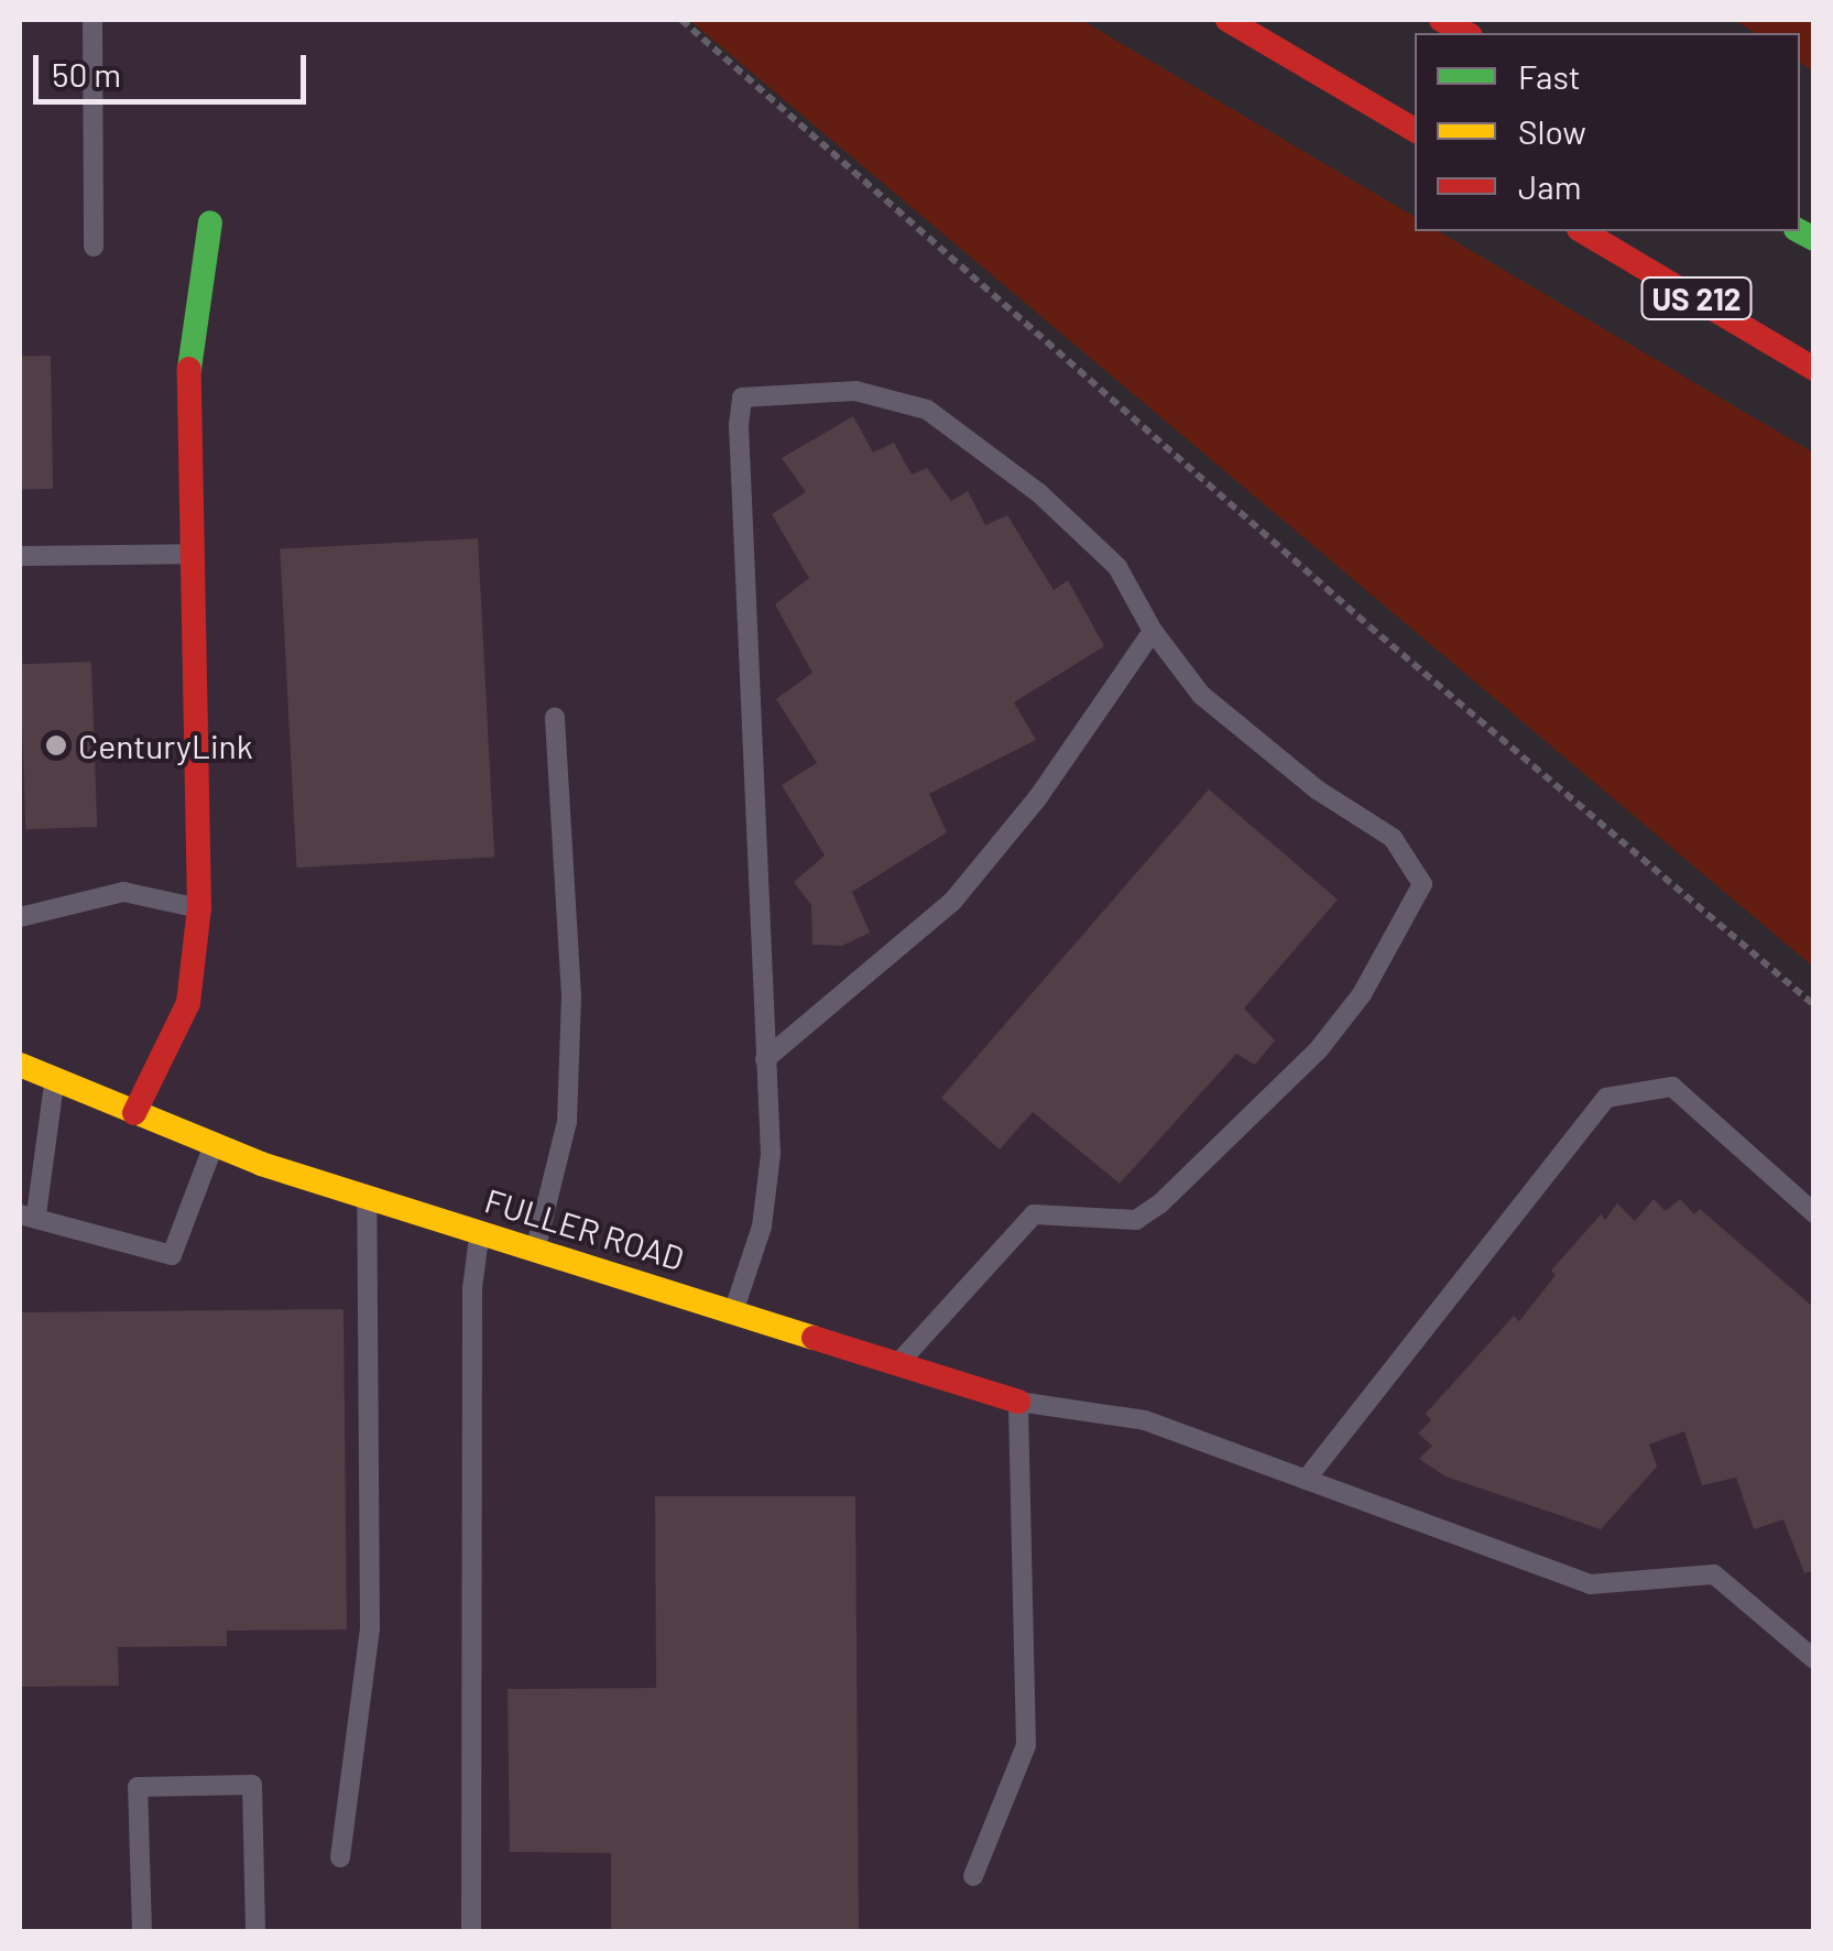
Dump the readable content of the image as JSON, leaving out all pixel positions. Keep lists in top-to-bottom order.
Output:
{
  "streets": {
    "main road": ["US 212", "FULLER ROAD"]
  },
  "places": ["CenturyLink"],
  "legend": ["Fast", "Slow", "Jam"],
  "scale_bar": "50 m"
}
